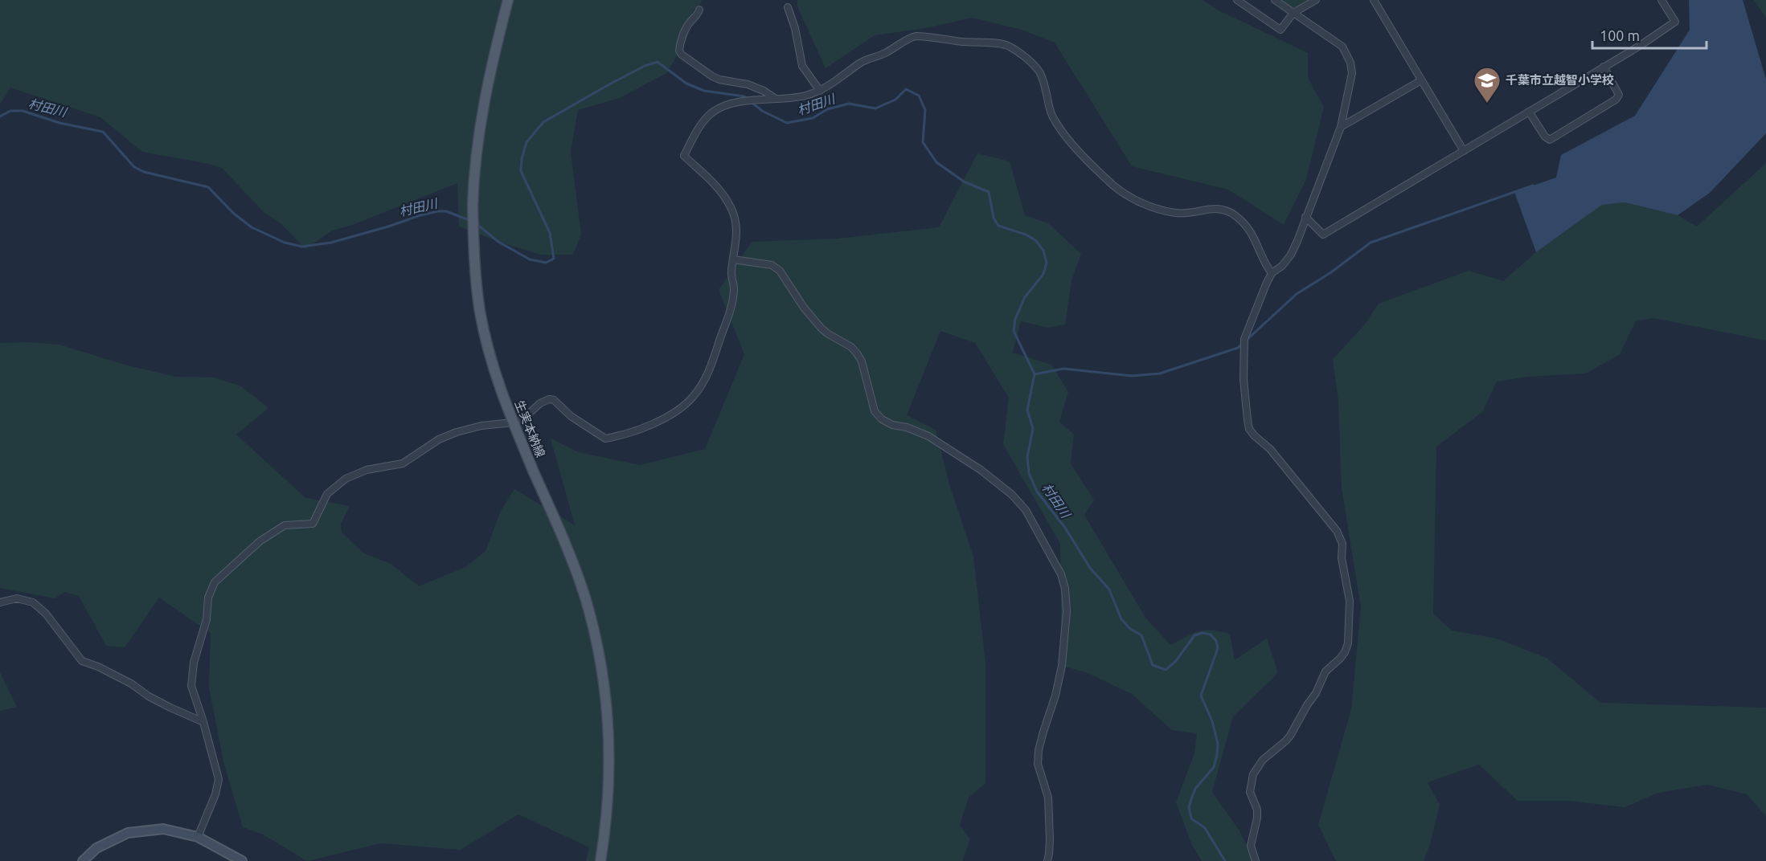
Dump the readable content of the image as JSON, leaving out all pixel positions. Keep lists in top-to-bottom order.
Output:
{
  "streets": {
    "main road": ["生実本納線"]
  },
  "water": ["村田川"],
  "places": {
    "school or university": ["千葉市立越智小学校"]
  },
  "scale_bar": "100 m"
}
